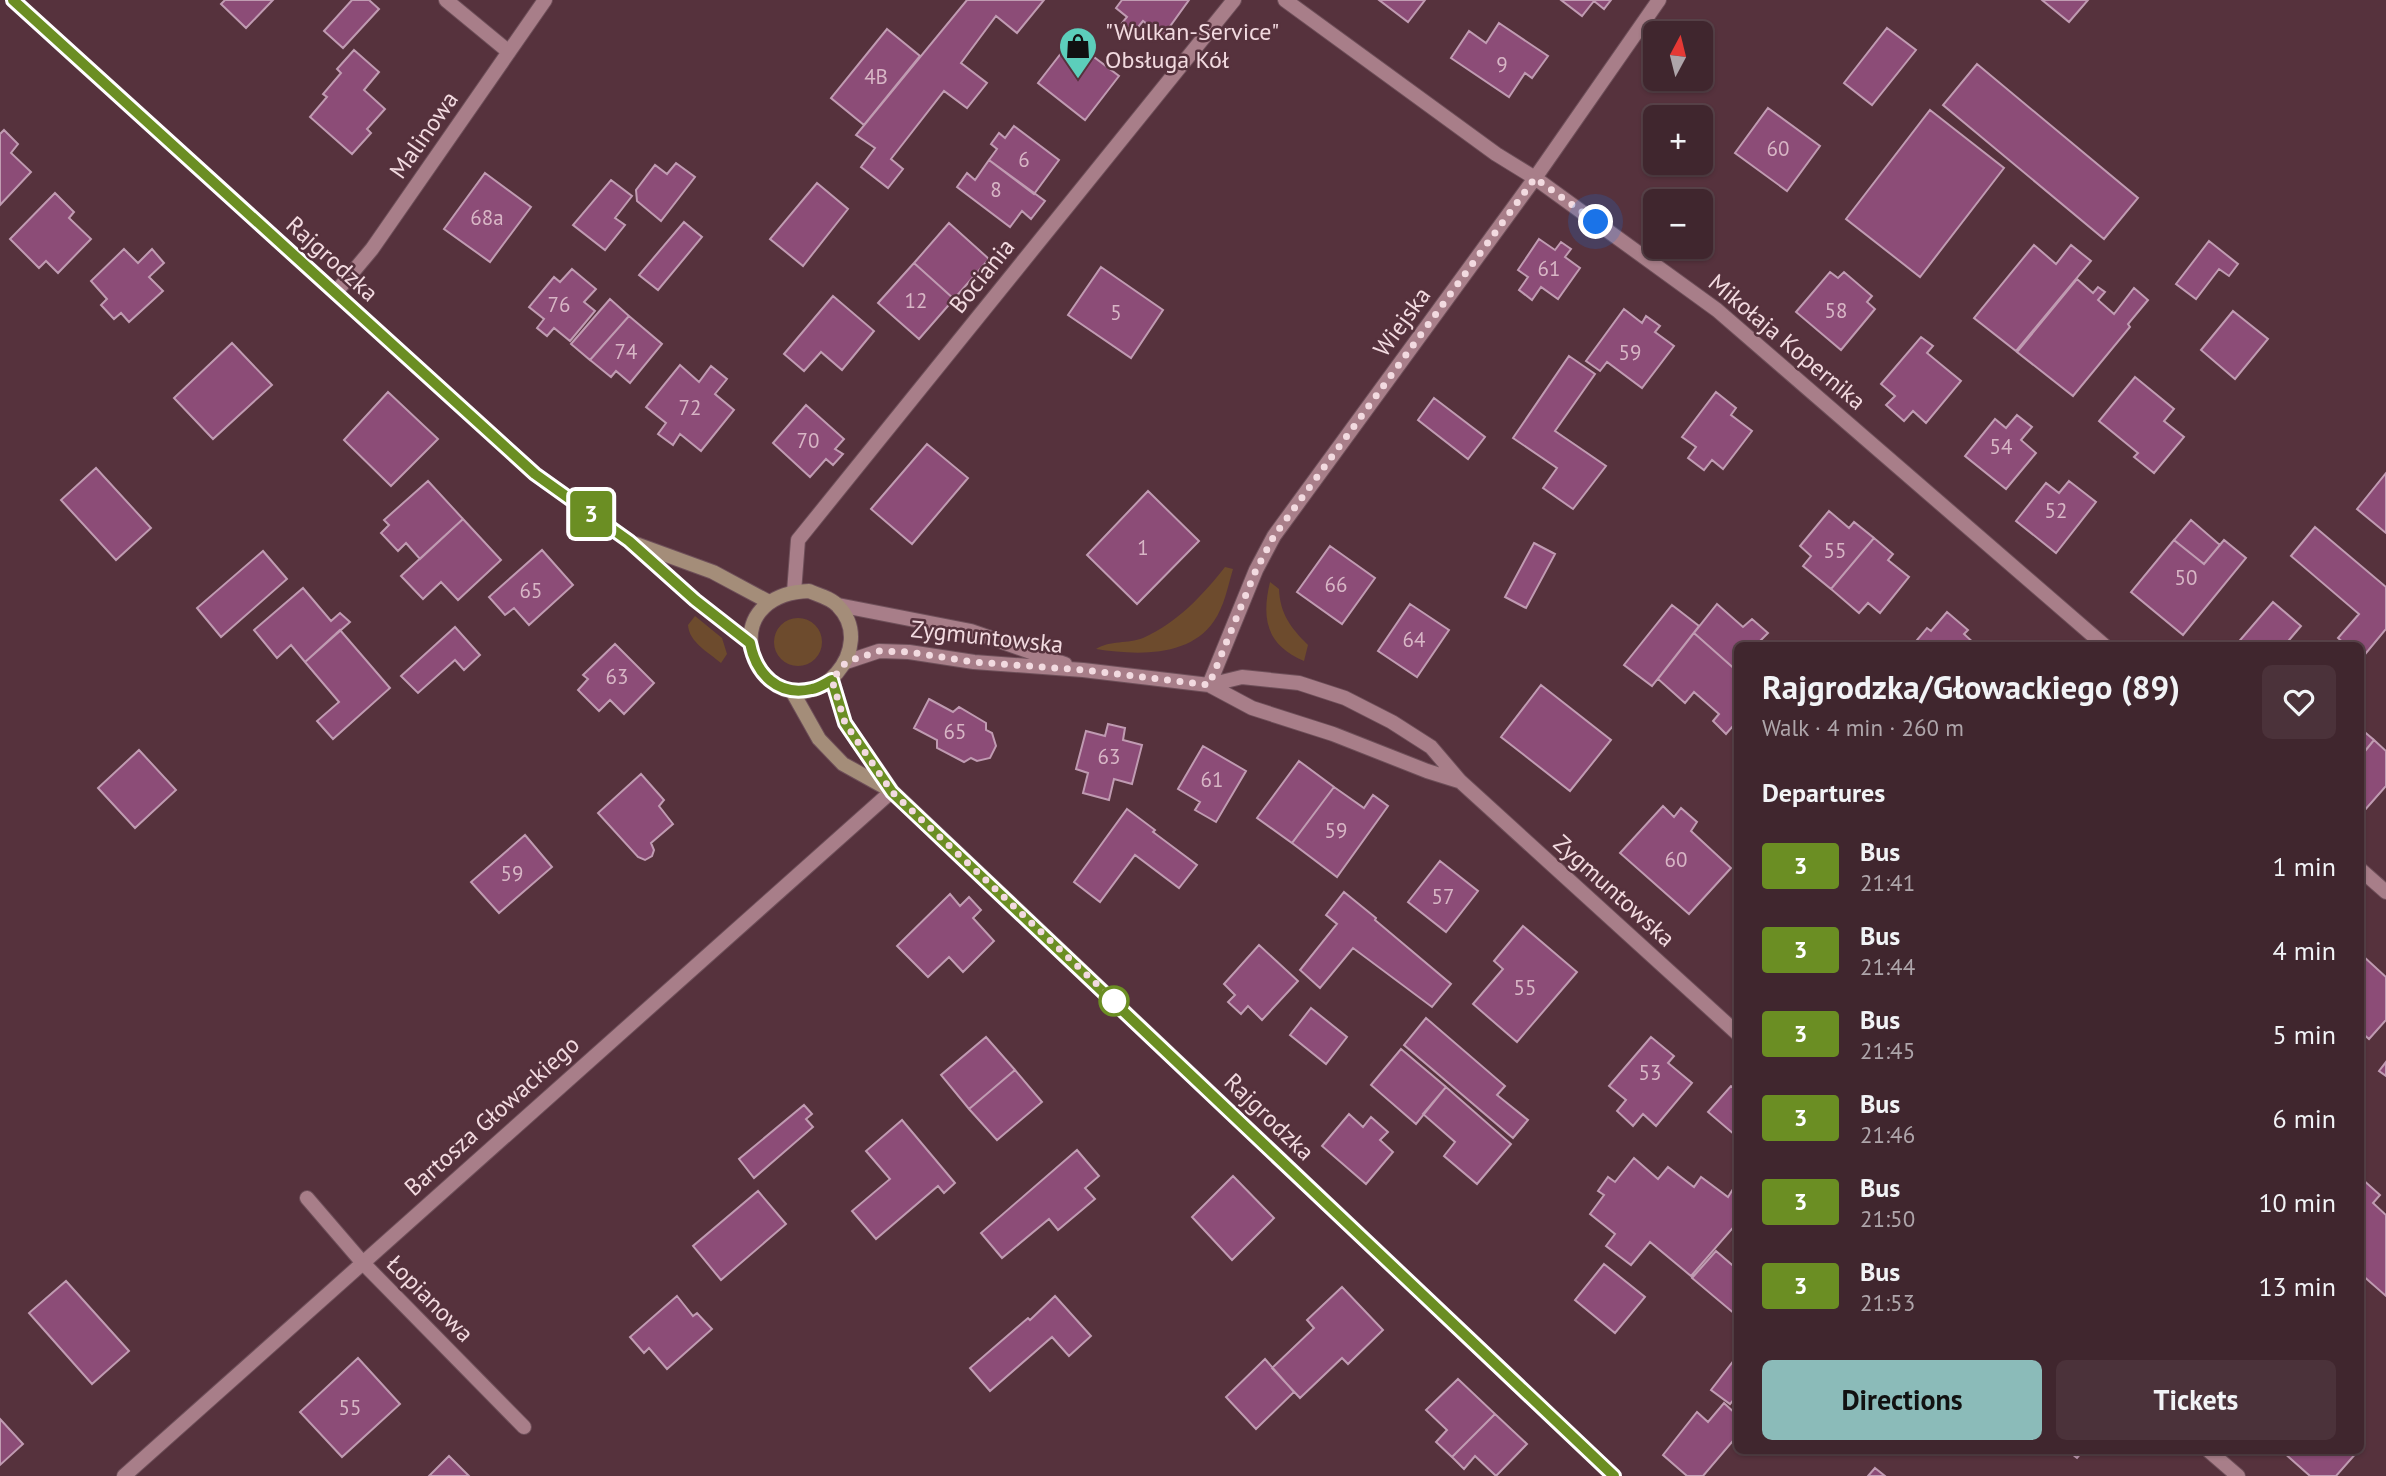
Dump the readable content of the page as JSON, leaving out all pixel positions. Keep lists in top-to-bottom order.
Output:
{
  "streets": {
    "street": [
      "Malinowa",
      "Rajgrodzka",
      "Bociania",
      "Wiejska",
      "Mikołaja Kopernika",
      "Zygmuntowska",
      "Bartosza Głowackiego",
      "Łopianowa"
    ]
  },
  "crossings": [
    ["Malinowa", "Rajgrodzka"],
    ["Rajgrodzka", "Bociania"],
    ["Rajgrodzka", "Zygmuntowska"],
    ["Rajgrodzka", "Bartosza Głowackiego"],
    ["Bociania", "Zygmuntowska"],
    ["Wiejska", "Mikołaja Kopernika"],
    ["Wiejska", "Zygmuntowska"],
    ["Bartosza Głowackiego", "Łopianowa"]
  ],
  "places": {
    "shop": ["\"Wulkan-Service\" Obsługa Kół"]
  },
  "lines": ["bus line 3"],
  "house_numbers": [
    "9",
    "4B",
    "60",
    "6",
    "8",
    "68a",
    "61",
    "12",
    "76",
    "58",
    "5",
    "74",
    "59",
    "72",
    "70",
    "54",
    "52",
    "1",
    "55",
    "50",
    "66",
    "65",
    "64",
    "63",
    "65",
    "63",
    "61",
    "59",
    "60",
    "59",
    "57",
    "55",
    "53",
    "55"
  ],
  "north": "top",
  "page": {
    "on_map": "3",
    "map_buttons": ["+", "−"],
    "heading": [
      ["Rajgrodzka/Głowackiego (89)", "Walk · 4 min · 260 m"],
      "Departures"
    ],
    "list": [
      {
        "mark": "3",
        "name": "Bus",
        "note": "21:41",
        "value": "1 min"
      },
      {
        "mark": "3",
        "name": "Bus",
        "note": "21:44",
        "value": "4 min"
      },
      {
        "mark": "3",
        "name": "Bus",
        "note": "21:45",
        "value": "5 min"
      },
      {
        "mark": "3",
        "name": "Bus",
        "note": "21:46",
        "value": "6 min"
      },
      {
        "mark": "3",
        "name": "Bus",
        "note": "21:50",
        "value": "10 min"
      },
      {
        "mark": "3",
        "name": "Bus",
        "note": "21:53",
        "value": "13 min"
      }
    ],
    "buttons": ["Directions", "Tickets"]
  }
}
